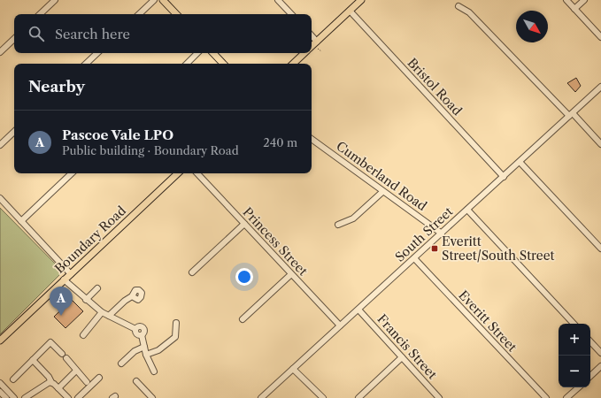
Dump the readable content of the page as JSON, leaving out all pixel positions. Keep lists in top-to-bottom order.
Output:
{
  "streets": {
    "main road": ["Boundary Road"],
    "street": [
      "Bristol Road",
      "Cumberland Road",
      "South Street",
      "Princess Street",
      "Everitt Street",
      "Francis Street"
    ]
  },
  "crossings": [
    ["Bristol Road", "South Street"],
    ["Cumberland Road", "South Street"],
    ["South Street", "Princess Street"],
    ["South Street", "Everitt Street"],
    ["South Street", "Francis Street"]
  ],
  "places": {
    "transit": ["Everitt Street/South Street"]
  },
  "north": "bottom right",
  "page": {
    "search": "Search here",
    "heading": "Nearby",
    "list": [
      {
        "mark": "A",
        "name": "Pascoe Vale LPO",
        "note": "Public building · Boundary Road",
        "value": "240 m"
      }
    ],
    "pins": "A",
    "map_buttons": ["+", "−"]
  }
}
